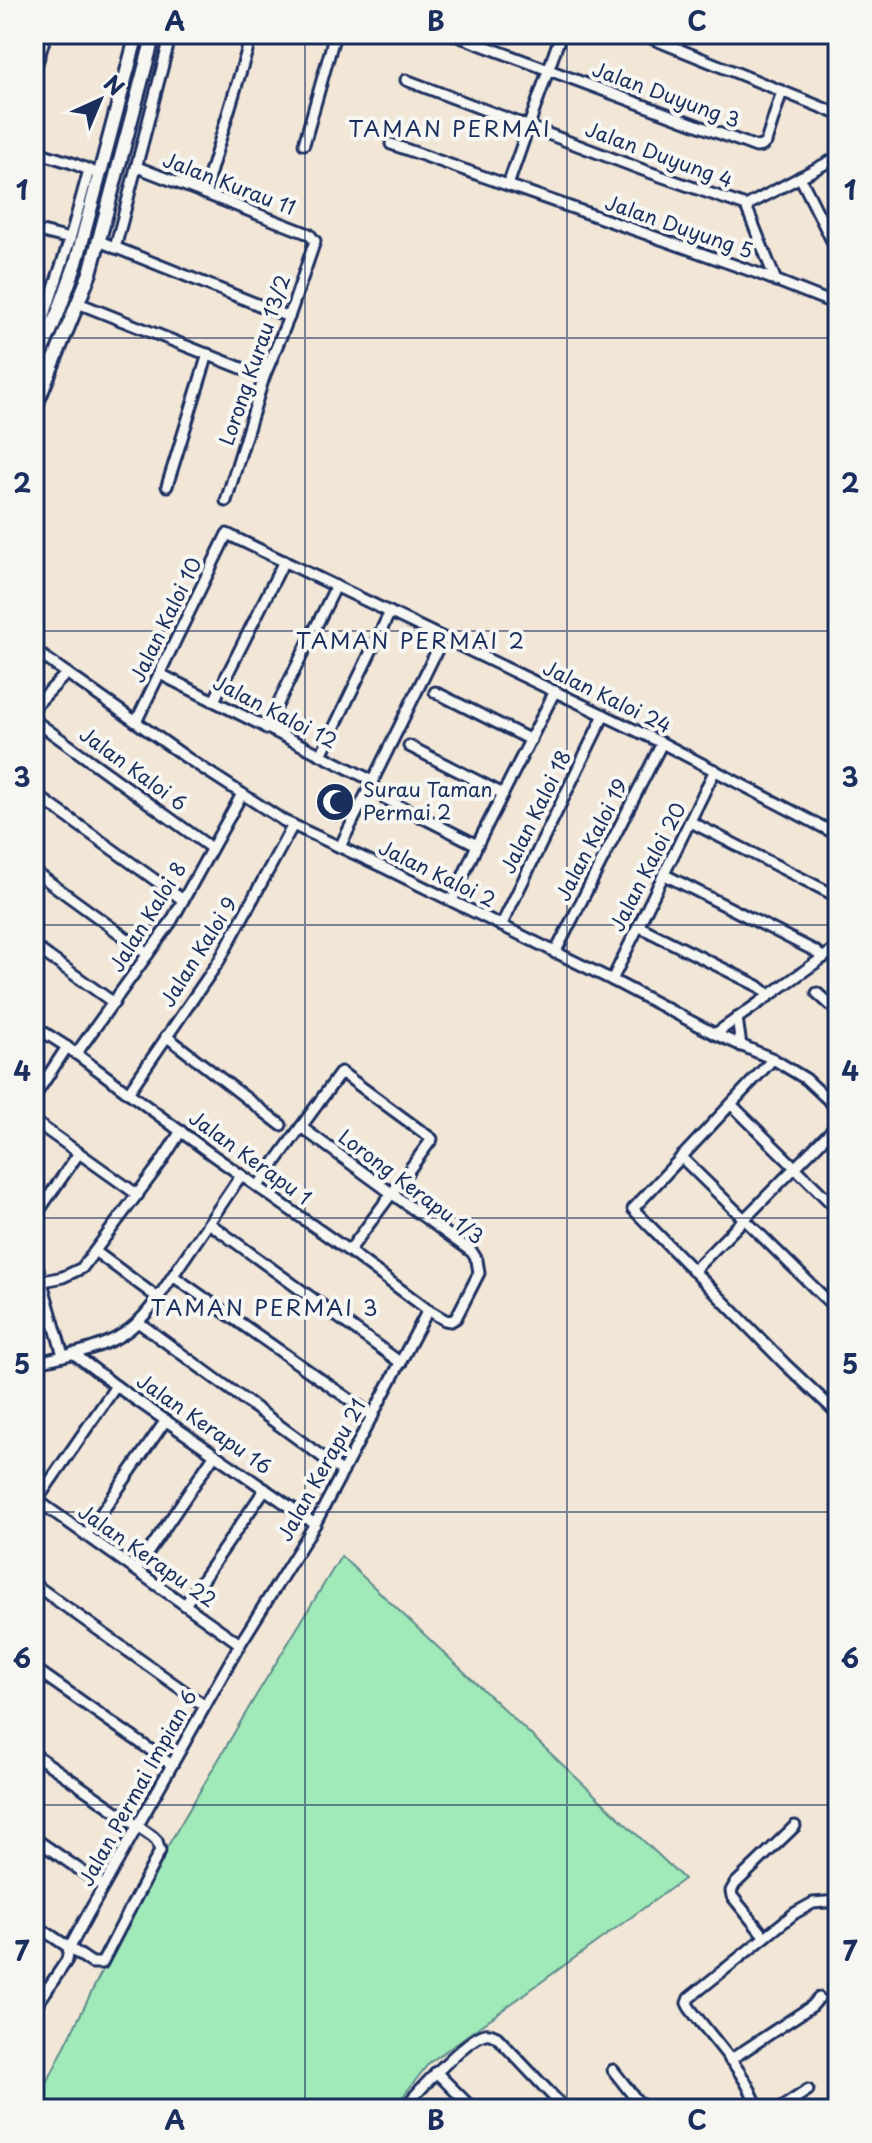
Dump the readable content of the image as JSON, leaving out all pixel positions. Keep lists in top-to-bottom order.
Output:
{
  "streets": {
    "street": [
      "Jalan Duyung 3",
      "Jalan Duyung 4",
      "Jalan Kurau 11",
      "Jalan Duyung 5",
      "Lorong Kurau 13/2",
      "Jalan Kaloi 10",
      "Jalan Kaloi 24",
      "Jalan Kaloi 12",
      "Jalan Kaloi 6",
      "Jalan Kaloi 18",
      "Jalan Kaloi 19",
      "Jalan Kaloi 20",
      "Jalan Kaloi 2",
      "Jalan Kaloi 8",
      "Jalan Kaloi 9",
      "Jalan Kerapu 1",
      "Lorong Kerapu 1/3",
      "Jalan Kerapu 16",
      "Jalan Kerapu 21",
      "Jalan Kerapu 22",
      "Jalan Permai Impian 6"
    ]
  },
  "crossings": [
    ["Jalan Duyung 4", "Jalan Duyung 5"],
    ["Jalan Kurau 11", "Lorong Kurau 13/2"],
    ["Jalan Kaloi 10", "Jalan Kaloi 24"],
    ["Jalan Kaloi 10", "Jalan Kaloi 12"],
    ["Jalan Kaloi 10", "Jalan Kaloi 2"],
    ["Jalan Kaloi 24", "Jalan Kaloi 18"],
    ["Jalan Kaloi 24", "Jalan Kaloi 19"],
    ["Jalan Kaloi 24", "Jalan Kaloi 20"],
    ["Jalan Kaloi 6", "Jalan Kaloi 8"],
    ["Jalan Kaloi 18", "Jalan Kaloi 2"],
    ["Jalan Kaloi 19", "Jalan Kaloi 2"],
    ["Jalan Kaloi 20", "Jalan Kaloi 2"],
    ["Jalan Kaloi 2", "Jalan Kaloi 8"],
    ["Jalan Kaloi 2", "Jalan Kaloi 9"],
    ["Jalan Kaloi 8", "Jalan Kerapu 1"],
    ["Jalan Kaloi 9", "Jalan Kerapu 1"],
    ["Jalan Kerapu 1", "Lorong Kerapu 1/3"],
    ["Jalan Kerapu 1", "Jalan Kerapu 21"],
    ["Jalan Kerapu 16", "Jalan Kerapu 21"],
    ["Jalan Kerapu 21", "Jalan Kerapu 22"],
    ["Jalan Kerapu 21", "Jalan Permai Impian 6"],
    ["Jalan Kerapu 22", "Jalan Permai Impian 6"]
  ],
  "districts": ["TAMAN PERMAI", "TAMAN PERMAI 2", "TAMAN PERMAI 3"],
  "places": {
    "mosque": ["Surau Taman Permai 2"]
  },
  "north": "top right",
  "grid": {
    "columns": ["A", "B", "C"],
    "rows": [
      "1",
      "2",
      "3",
      "4",
      "5",
      "6",
      "7"
    ]
  }
}
